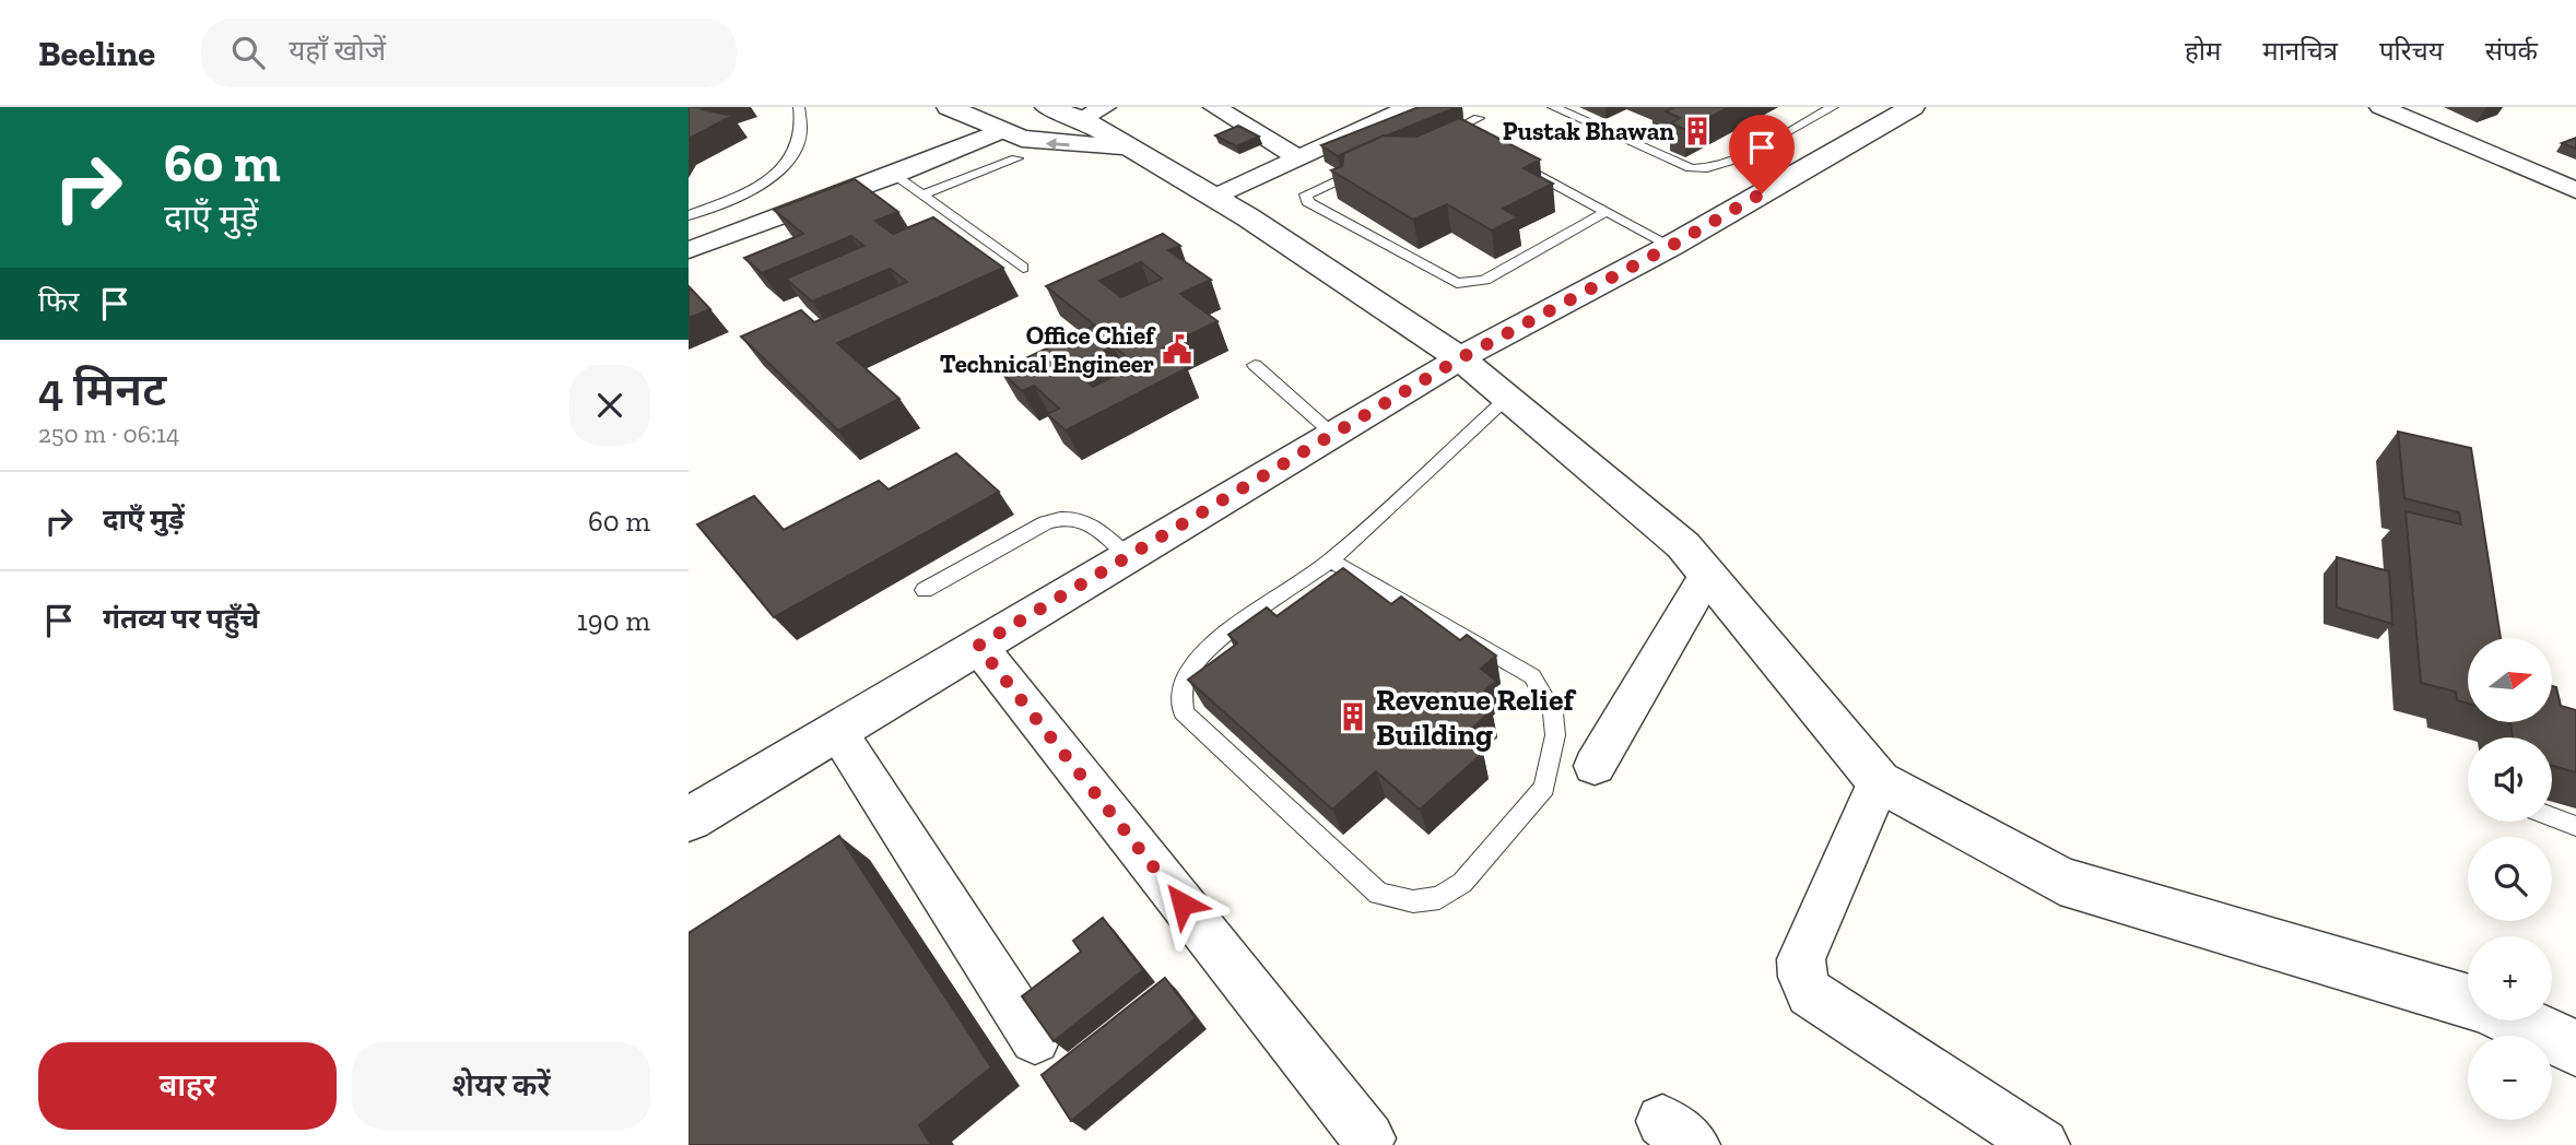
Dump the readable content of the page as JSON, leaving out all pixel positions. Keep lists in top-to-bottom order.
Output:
{
  "places": {
    "building": ["Pustak Bhawan", "Revenue Relief Building"],
    "public building": ["Office Chief Technical Engineer"]
  },
  "north": "right",
  "page": {
    "header": "Beeline",
    "search": "यहाँ खोजें",
    "nav": [
      "होम",
      "मानचित्र",
      "परिचय",
      "संपर्क"
    ],
    "turn": ["60 m", "दाएँ मुड़ें"],
    "then": "फिर",
    "heading": ["4 मिनट", "250 m · 06:14"],
    "list": [
      {
        "name": "दाएँ मुड़ें",
        "value": "60 m"
      },
      {
        "name": "गंतव्य पर पहुँचे",
        "value": "190 m"
      }
    ],
    "map_buttons": ["+", "−"],
    "buttons": ["बाहर", "शेयर करें"]
  }
}
